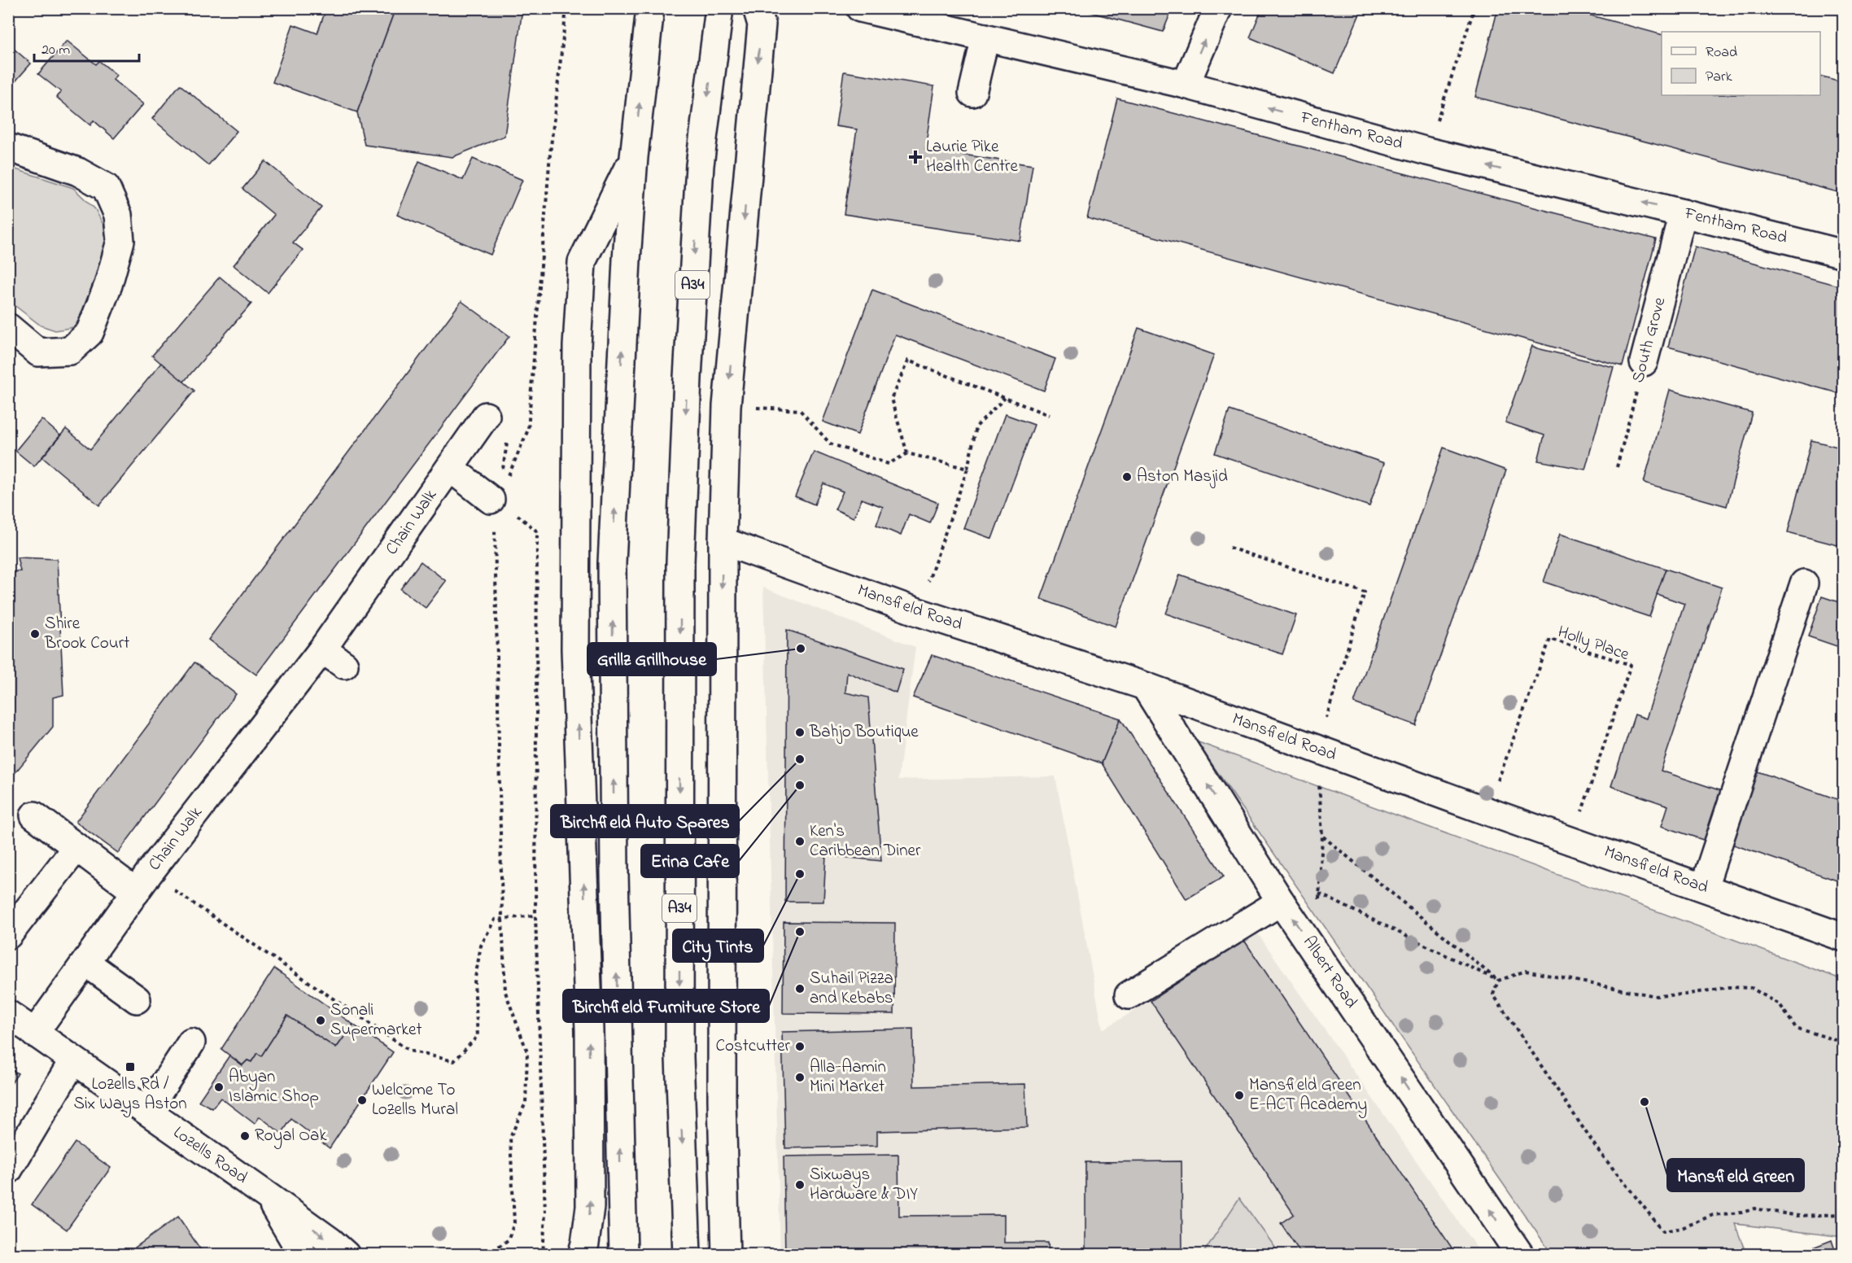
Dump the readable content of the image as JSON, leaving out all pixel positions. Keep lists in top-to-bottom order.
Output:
{
  "streets": {
    "main road": [
      "Fentham Road",
      "A34",
      "South Grove",
      "Chain Walk",
      "Mansfield Road",
      "Albert Road",
      "Lozells Road"
    ],
    "path": ["Holly Place"]
  },
  "crossings": [
    ["Fentham Road", "South Grove"],
    ["Chain Walk", "Lozells Road"],
    ["Mansfield Road", "Holly Place"],
    ["Mansfield Road", "Albert Road"]
  ],
  "one_way": ["Fentham Road", "Albert Road"],
  "places": {
    "health": ["Laurie Pike Health Centre"],
    "other": [
      "Aston Masjid",
      "Shire Brook Court",
      "Grillz Grillhouse",
      "Bahjo Boutique",
      "Birchfield Auto Spares",
      "Erina Cafe",
      "Ken's Caribbean Diner",
      "City Tints",
      "Birchfield Furniture Store",
      "Suhail Pizza and Kebabs",
      "Sonali Supermarket",
      "Costcutter",
      "Alla-Aamin Mini Market",
      "Abyan Islamic Shop",
      "Mansfield Green E-ACT Academy",
      "Welcome To Lozells Mural",
      "Mansfield Green",
      "Royal Oak",
      "Sixways Hardware & DIY"
    ],
    "transit": ["Lozells Rd / Six Ways Aston"]
  },
  "legend": ["Road", "Park"],
  "scale_bar": "20 m"
}
